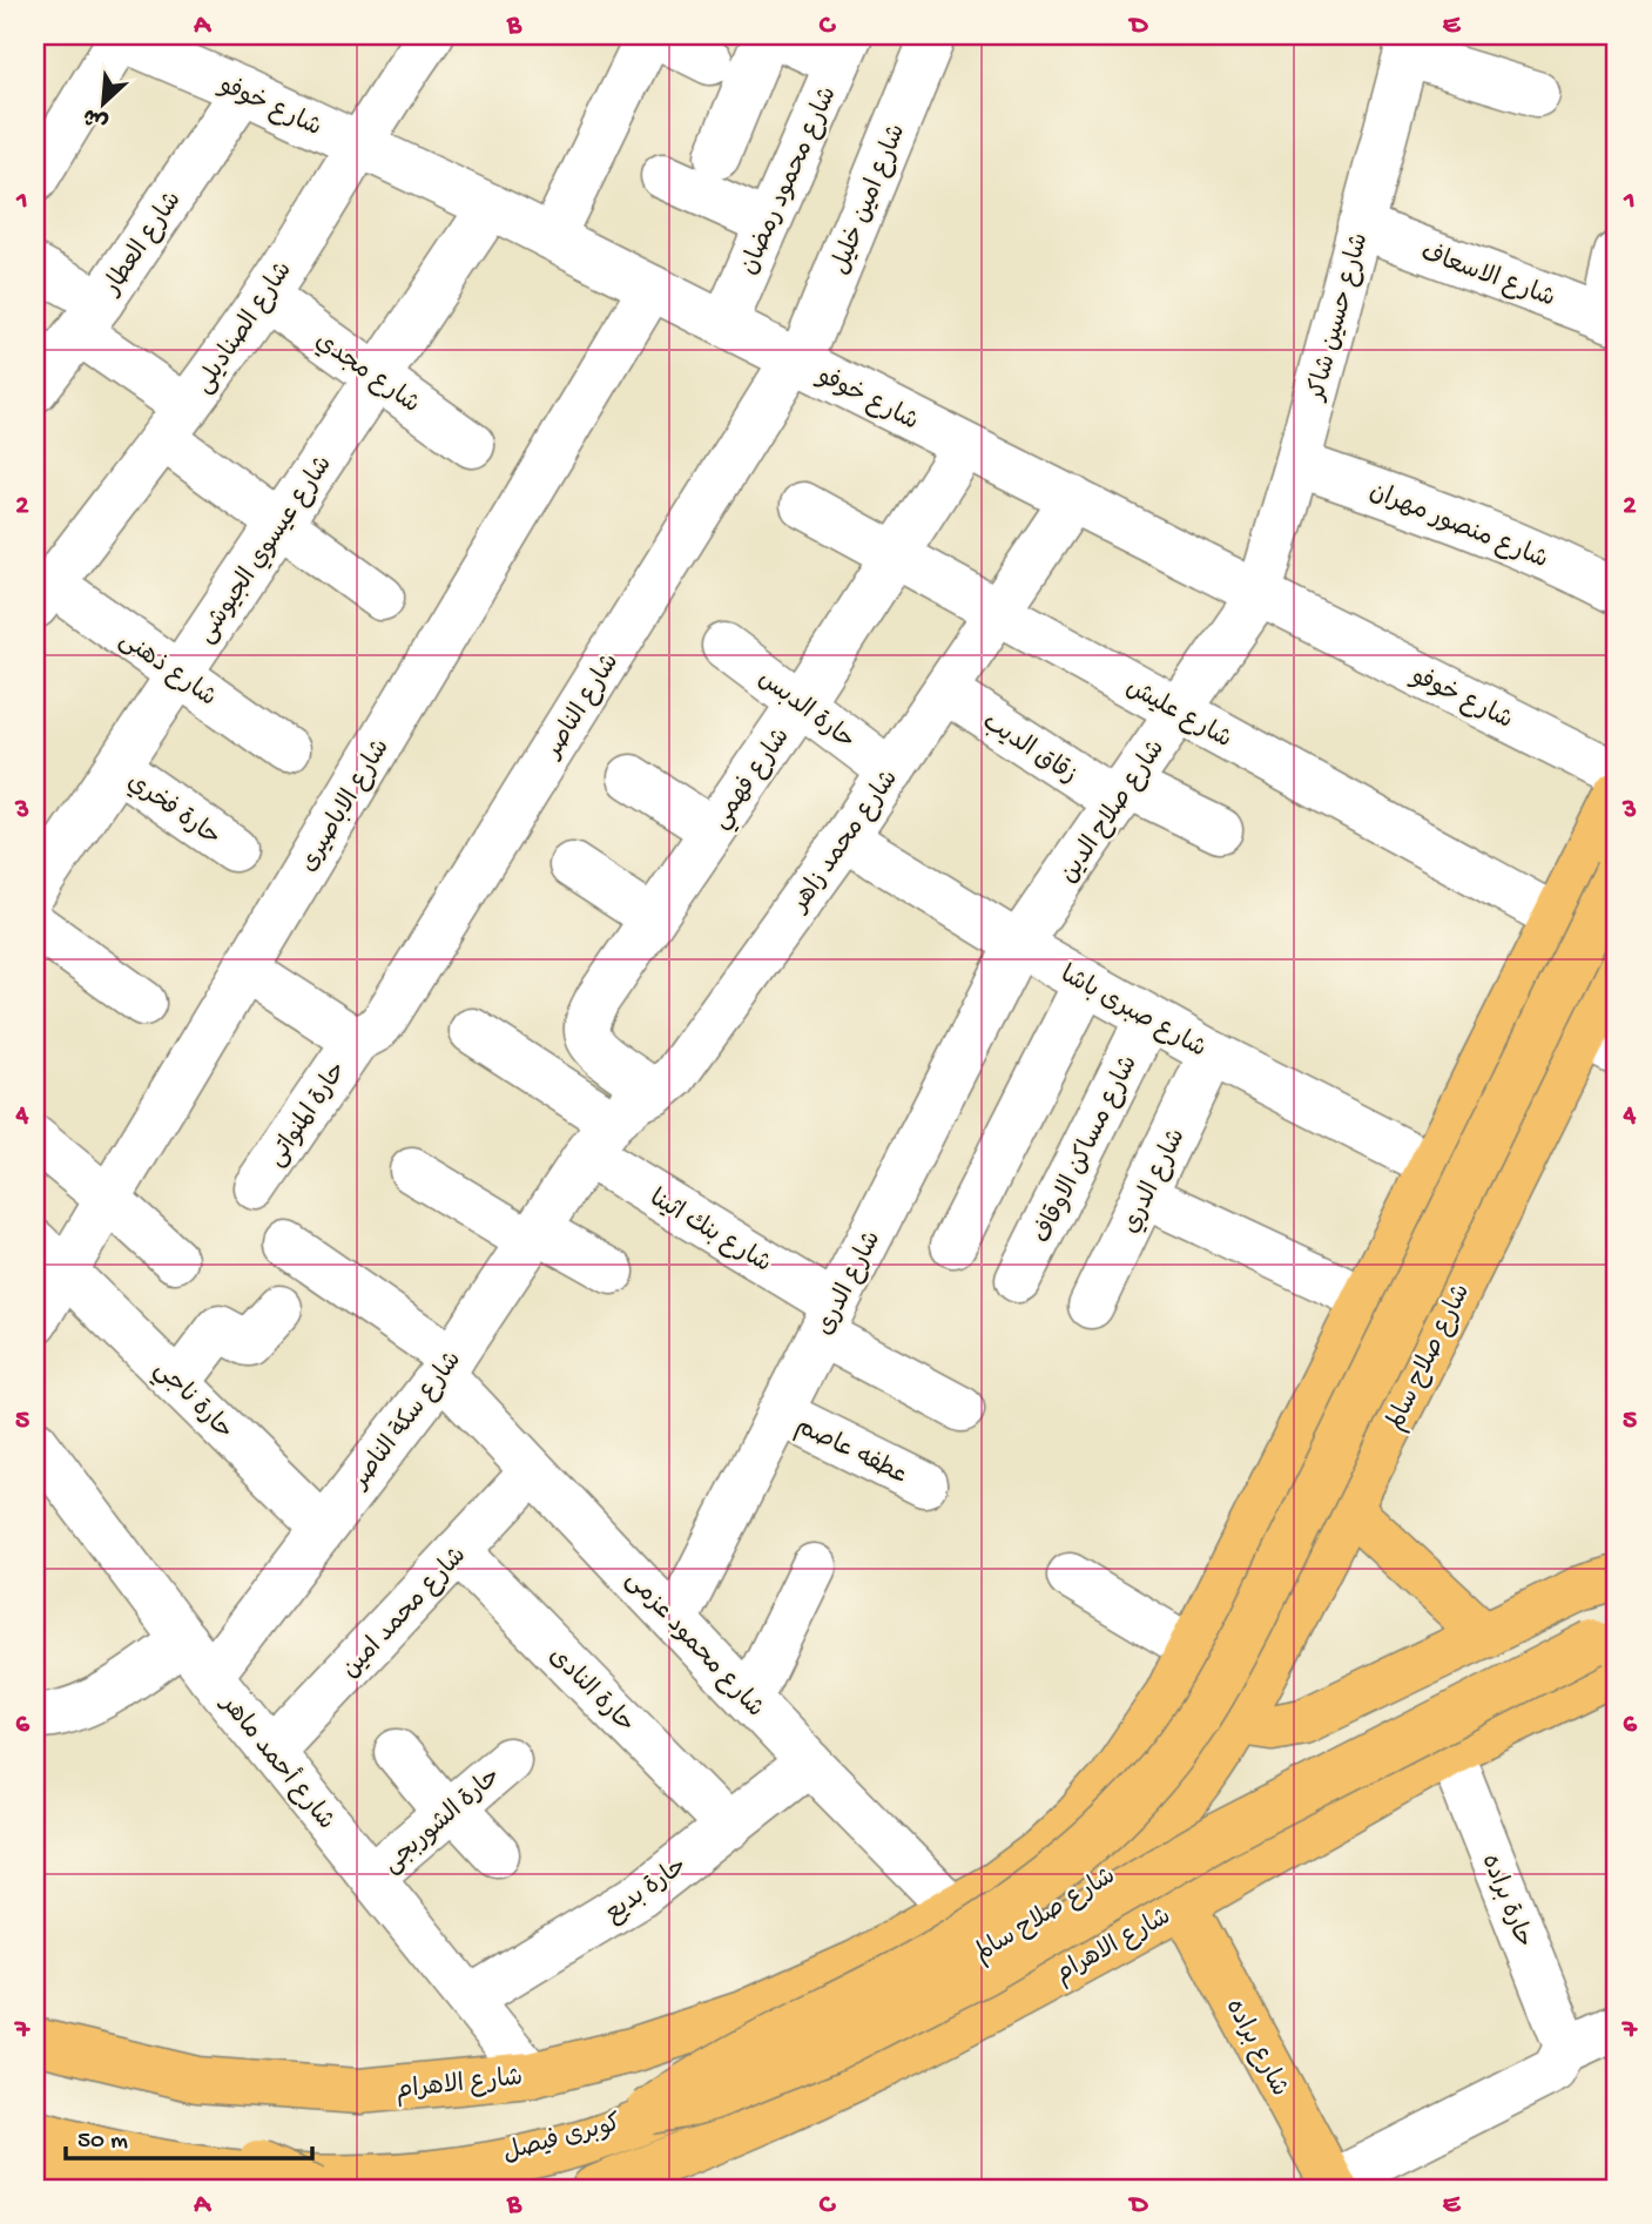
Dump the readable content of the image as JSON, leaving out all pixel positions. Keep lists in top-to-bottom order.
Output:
{
  "streets": {
    "main road": [
      "شارع صلاح سالم",
      "شارع الاهرام",
      "شارع براده",
      "كوبرى فيصل"
    ],
    "street": [
      "شارع خوفو",
      "شارع محمود رمضان",
      "شارع امين خليل",
      "شارع العطار",
      "شارع الاسعاف",
      "شارع حسين شاكر",
      "شارع الصناديلى",
      "شارع مجدي",
      "شارع منصور مهران",
      "شارع عيسوي الجيوشى",
      "شارع ذهنى",
      "شارع الناصر",
      "حارة الدبس",
      "شارع عليش",
      "زقاق الديب",
      "شارع فهمي",
      "شارع الاباصيرى",
      "حارة فخري",
      "شارع صلاح الدين",
      "شارع محمد زاهر",
      "شارع صبرى باشا",
      "حارة المنواتى",
      "شارع مساكن الاوقاف",
      "شارع الدري",
      "شارع بنك اثينا",
      "شارع الدرى",
      "حارة ناجي",
      "شارع سكة الناصر",
      "عطفه عاصم",
      "شارع محمد امين",
      "شارع محمود عزمى",
      "حارة النادى",
      "شارع أحمد ماهر",
      "حارة الشوربجى",
      "حارة بديع",
      "حارة براده"
    ]
  },
  "crossings": [
    ["شارع خوفو", "شارع محمود رمضان"],
    ["شارع خوفو", "شارع امين خليل"],
    ["شارع خوفو", "شارع العطار"],
    ["شارع خوفو", "شارع حسين شاكر"],
    ["شارع خوفو", "شارع الصناديلى"],
    ["شارع خوفو", "شارع عيسوي الجيوشى"],
    ["شارع خوفو", "شارع الناصر"],
    ["شارع خوفو", "شارع فهمي"],
    ["شارع خوفو", "شارع الاباصيرى"],
    ["شارع خوفو", "شارع صلاح الدين"],
    ["شارع خوفو", "شارع محمد زاهر"],
    ["شارع امين خليل", "شارع الناصر"],
    ["شارع الاسعاف", "شارع حسين شاكر"],
    ["شارع حسين شاكر", "شارع منصور مهران"],
    ["شارع حسين شاكر", "شارع صلاح الدين"],
    ["شارع الصناديلى", "شارع مجدي"],
    ["شارع الصناديلى", "شارع ذهنى"],
    ["شارع مجدي", "شارع عيسوي الجيوشى"],
    ["شارع عيسوي الجيوشى", "شارع ذهنى"],
    ["شارع عيسوي الجيوشى", "حارة فخري"],
    ["شارع الناصر", "حارة المنواتى"],
    ["حارة الدبس", "شارع فهمي"],
    ["حارة الدبس", "شارع محمد زاهر"],
    ["شارع عليش", "شارع فهمي"],
    ["شارع عليش", "شارع صلاح الدين"],
    ["شارع عليش", "شارع محمد زاهر"],
    ["شارع عليش", "شارع صلاح سالم"],
    ["زقاق الديب", "شارع صلاح الدين"],
    ["زقاق الديب", "شارع محمد زاهر"],
    ["شارع فهمي", "شارع محمد زاهر"],
    ["شارع الاباصيرى", "حارة ناجي"],
    ["شارع صلاح الدين", "شارع صبرى باشا"],
    ["شارع صلاح الدين", "شارع الدرى"],
    ["شارع محمد زاهر", "شارع صبرى باشا"],
    ["شارع محمد زاهر", "شارع بنك اثينا"],
    ["شارع محمد زاهر", "شارع سكة الناصر"],
    ["شارع صبرى باشا", "شارع مساكن الاوقاف"],
    ["شارع صبرى باشا", "شارع الدري"],
    ["شارع صبرى باشا", "شارع الدرى"],
    ["شارع صبرى باشا", "شارع صلاح سالم"],
    ["شارع بنك اثينا", "شارع الدرى"],
    ["شارع بنك اثينا", "شارع سكة الناصر"],
    ["شارع الدرى", "عطفه عاصم"],
    ["شارع الدرى", "شارع محمود عزمى"],
    ["شارع صلاح سالم", "شارع محمود عزمى"],
    ["شارع صلاح سالم", "شارع الاهرام"],
    ["حارة ناجي", "شارع سكة الناصر"],
    ["شارع سكة الناصر", "شارع محمود عزمى"],
    ["شارع سكة الناصر", "شارع أحمد ماهر"],
    ["شارع محمد امين", "شارع محمود عزمى"],
    ["شارع محمد امين", "حارة النادى"],
    ["شارع محمد امين", "شارع أحمد ماهر"],
    ["شارع محمود عزمى", "حارة بديع"],
    ["شارع محمود عزمى", "شارع الاهرام"],
    ["حارة النادى", "حارة بديع"],
    ["شارع أحمد ماهر", "حارة الشوربجى"],
    ["شارع أحمد ماهر", "حارة بديع"],
    ["شارع أحمد ماهر", "شارع الاهرام"],
    ["حارة براده", "شارع الاهرام"],
    ["شارع الاهرام", "شارع براده"]
  ],
  "scale_bar": "50 m",
  "north": "bottom left",
  "grid": {
    "columns": [
      "A",
      "B",
      "C",
      "D",
      "E"
    ],
    "rows": [
      "1",
      "2",
      "3",
      "4",
      "5",
      "6",
      "7"
    ]
  }
}
